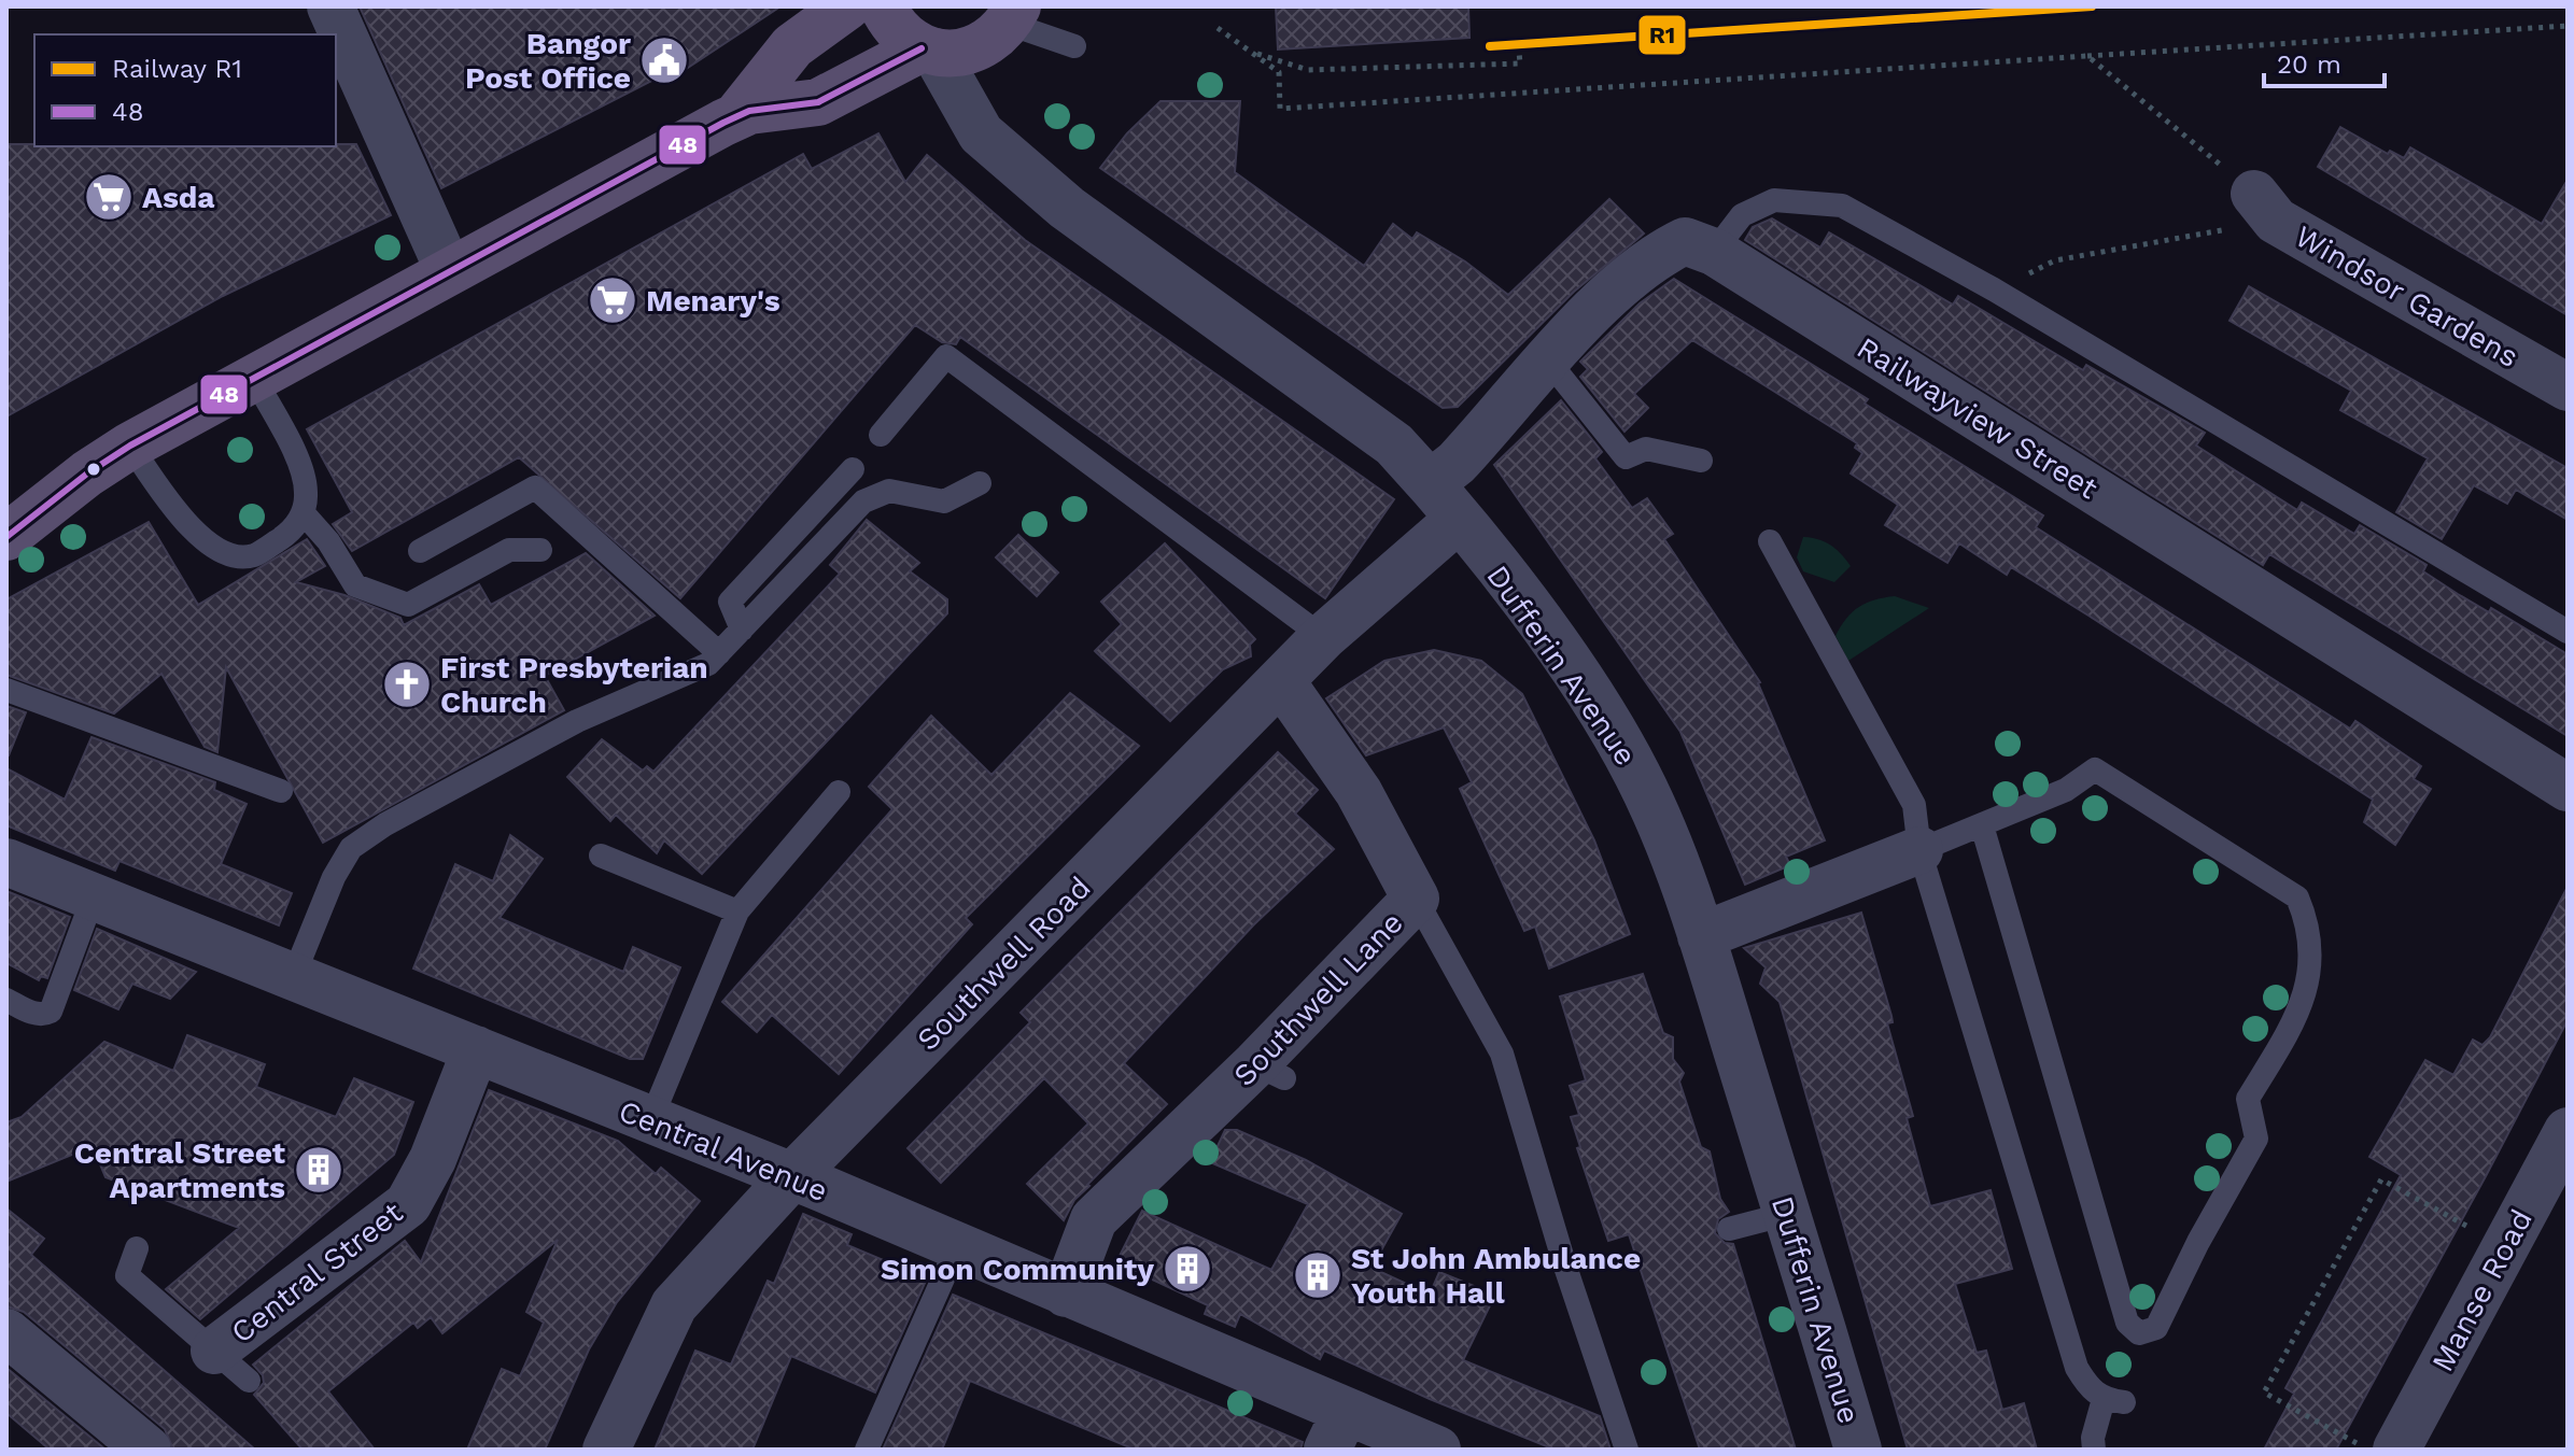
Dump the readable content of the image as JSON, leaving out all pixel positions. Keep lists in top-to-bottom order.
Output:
{
  "streets": {
    "street": [
      "Windsor Gardens",
      "Railwayview Street",
      "Dufferin Avenue",
      "Southwell Road",
      "Southwell Lane",
      "Central Avenue",
      "Central Street",
      "Manse Road"
    ]
  },
  "crossings": [
    ["Railwayview Street", "Dufferin Avenue"],
    ["Railwayview Street", "Southwell Road"],
    ["Dufferin Avenue", "Southwell Road"],
    ["Southwell Road", "Southwell Lane"],
    ["Southwell Road", "Central Avenue"],
    ["Southwell Lane", "Central Avenue"],
    ["Central Avenue", "Central Street"]
  ],
  "places": {
    "public building": ["Bangor Post Office"],
    "supermarket": ["Asda", "Menary's"],
    "church": ["First Presbyterian Church"],
    "building": ["Central Street Apartments", "Simon Community", "St John Ambulance Youth Hall"]
  },
  "lines": ["rail line R1", "transit line 48"],
  "legend": ["Railway R1", "48"],
  "scale_bar": "20 m"
}
